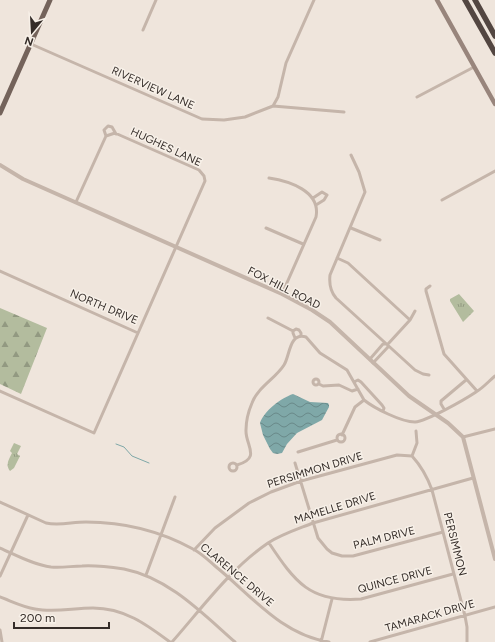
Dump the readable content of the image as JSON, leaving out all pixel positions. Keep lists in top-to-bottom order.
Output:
{
  "streets": {
    "street": [
      "RIVERVIEW LANE",
      "HUGHES LANE",
      "FOX HILL ROAD",
      "NORTH DRIVE",
      "PERSIMMON DRIVE",
      "MAMELLE DRIVE",
      "PALM DRIVE",
      "PERSIMMON",
      "CLARENCE DRIVE",
      "QUINCE DRIVE",
      "TAMARACK DRIVE"
    ]
  },
  "crossings": [
    ["HUGHES LANE", "FOX HILL ROAD"],
    ["HUGHES LANE", "NORTH DRIVE"],
    ["FOX HILL ROAD", "NORTH DRIVE"],
    ["PERSIMMON DRIVE", "PALM DRIVE"],
    ["PERSIMMON DRIVE", "PERSIMMON"],
    ["PERSIMMON DRIVE", "CLARENCE DRIVE"],
    ["MAMELLE DRIVE", "PALM DRIVE"],
    ["MAMELLE DRIVE", "PERSIMMON"],
    ["MAMELLE DRIVE", "CLARENCE DRIVE"],
    ["MAMELLE DRIVE", "QUINCE DRIVE"],
    ["PALM DRIVE", "PERSIMMON"],
    ["PERSIMMON", "QUINCE DRIVE"],
    ["PERSIMMON", "TAMARACK DRIVE"]
  ],
  "scale_bar": "200 m",
  "north": "bottom"
}
